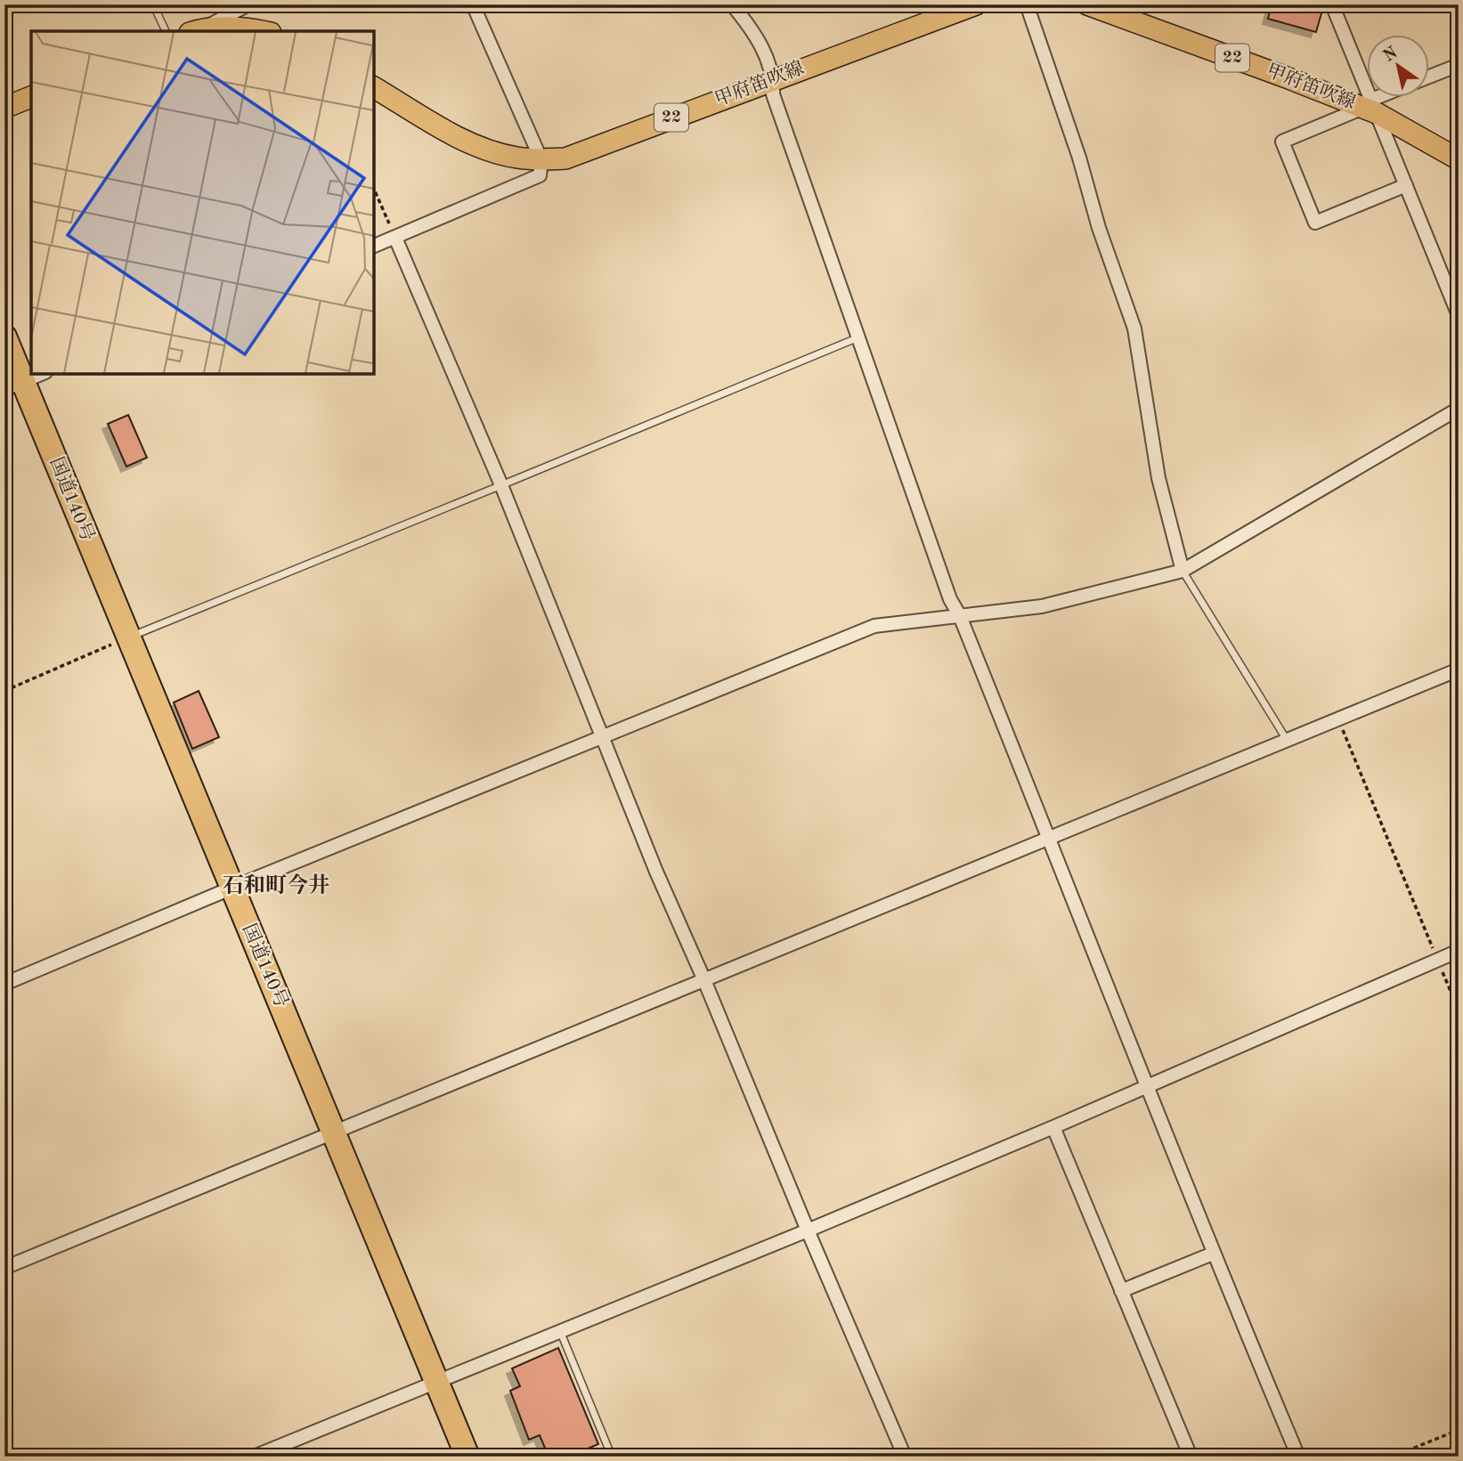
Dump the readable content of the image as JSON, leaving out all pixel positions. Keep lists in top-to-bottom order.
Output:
{
  "streets": {
    "highway": ["国道140号"],
    "main road": ["22", "甲府笛吹線"]
  },
  "districts": ["石和町今井"],
  "north": "top left"
}
